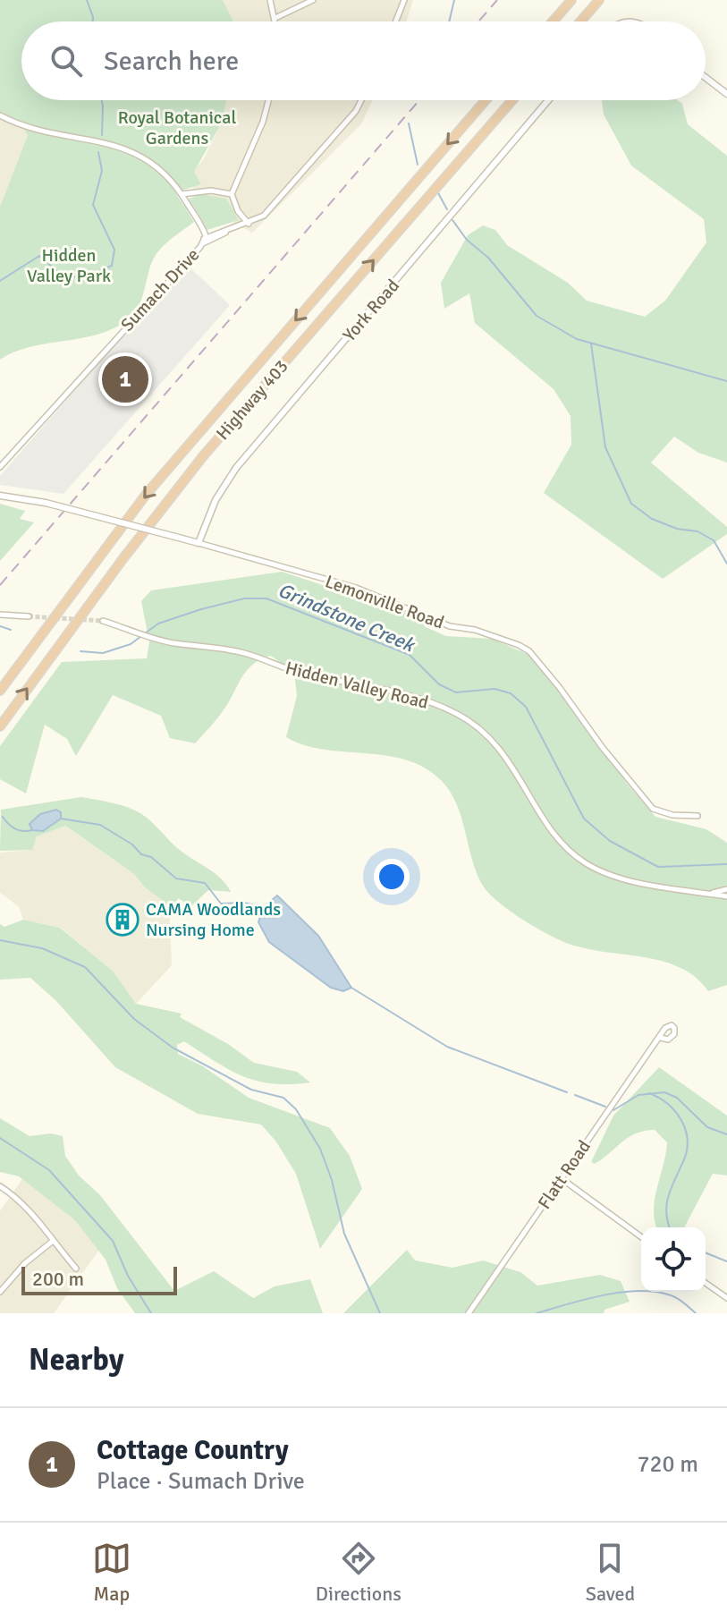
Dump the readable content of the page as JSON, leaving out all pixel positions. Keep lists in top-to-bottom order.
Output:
{
  "streets": {
    "highway": ["Highway 403"],
    "street": [
      "Sumach Drive",
      "York Road",
      "Lemonville Road",
      "Hidden Valley Road",
      "Flatt Road"
    ]
  },
  "crossings": [
    ["York Road", "Lemonville Road"]
  ],
  "water": ["Grindstone Creek"],
  "parks": ["Royal Botanical Gardens", "Hidden Valley Park"],
  "places": {
    "building": ["CAMA Woodlands Nursing Home"]
  },
  "scale_bar": "200 m",
  "page": {
    "search": "Search here",
    "pins": "1",
    "scale": "200 m",
    "heading": "Nearby",
    "list": [
      {
        "mark": "1",
        "name": "Cottage Country",
        "note": "Place · Sumach Drive",
        "value": "720 m"
      }
    ],
    "nav": ["Map", "Directions", "Saved"]
  }
}
